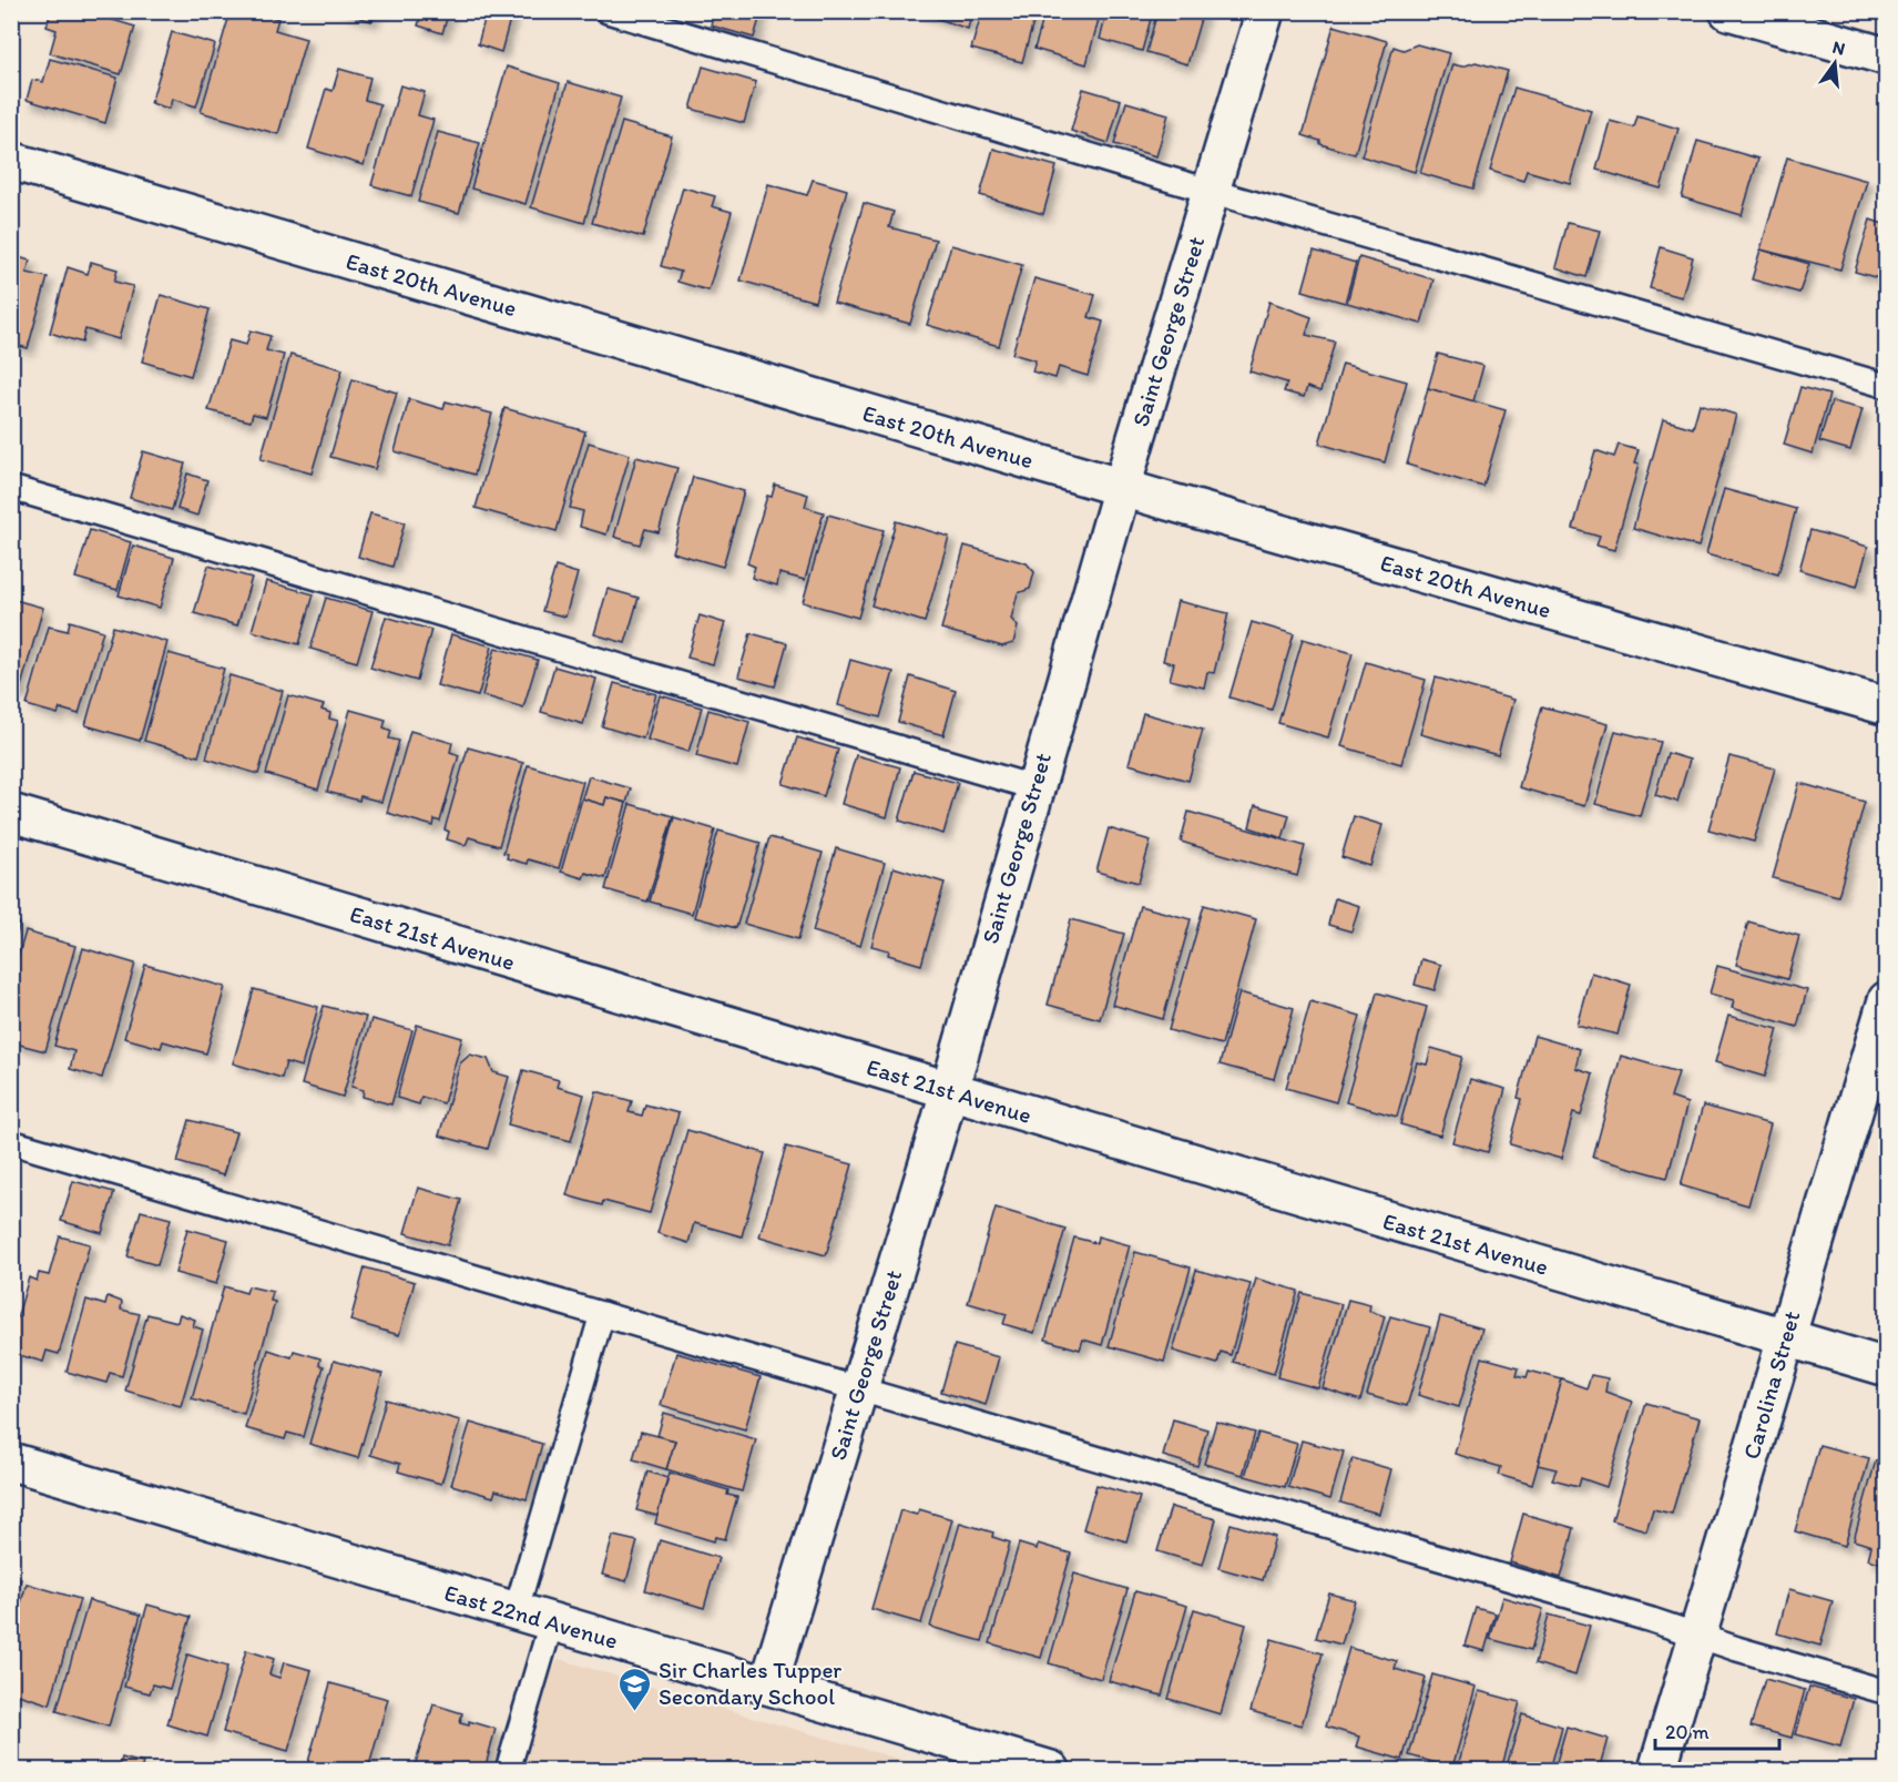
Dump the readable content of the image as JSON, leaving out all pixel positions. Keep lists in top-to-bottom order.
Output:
{
  "streets": {
    "street": [
      "East 20th Avenue",
      "Saint George Street",
      "East 21st Avenue",
      "Carolina Street",
      "East 22nd Avenue"
    ]
  },
  "crossings": [
    ["East 20th Avenue", "Saint George Street"],
    ["Saint George Street", "East 21st Avenue"],
    ["Saint George Street", "East 22nd Avenue"],
    ["East 21st Avenue", "Carolina Street"]
  ],
  "places": {
    "school or university": ["Sir Charles Tupper Secondary School"]
  },
  "scale_bar": "20 m",
  "north": "top"
}
